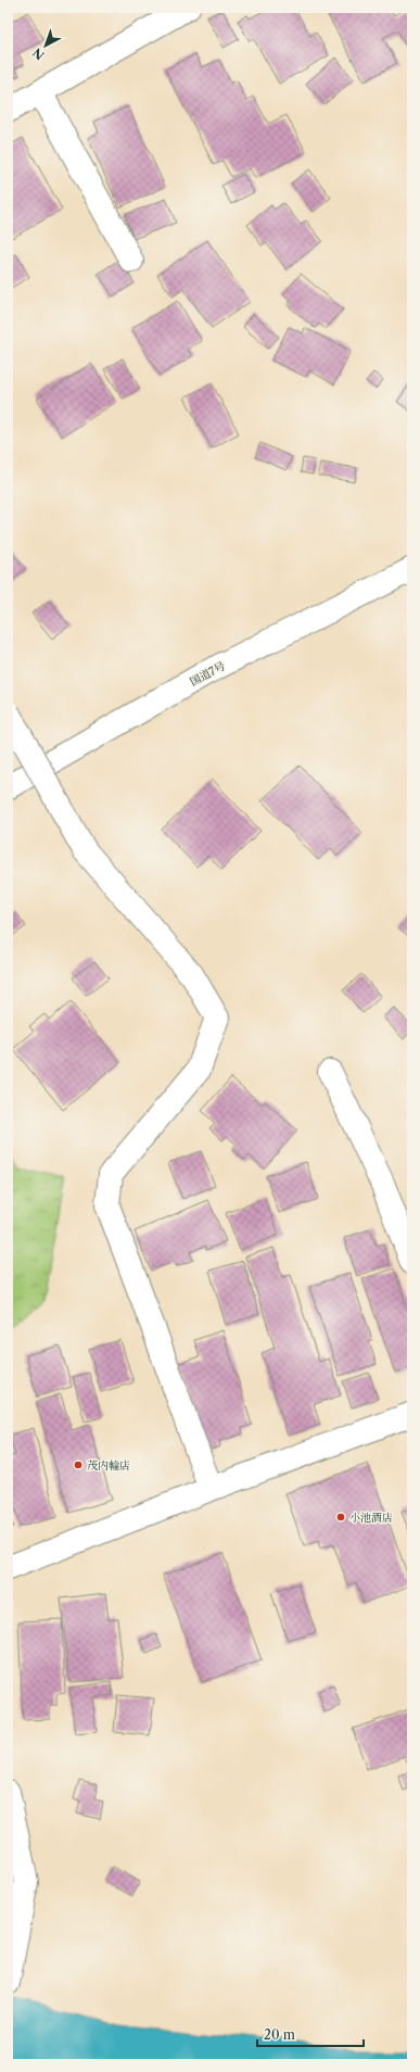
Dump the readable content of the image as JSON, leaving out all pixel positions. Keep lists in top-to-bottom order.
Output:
{
  "streets": {
    "main road": ["国道7号"]
  },
  "places": ["茂内輪店", "小池酒店"],
  "scale_bar": "20 m",
  "north": "bottom left"
}
